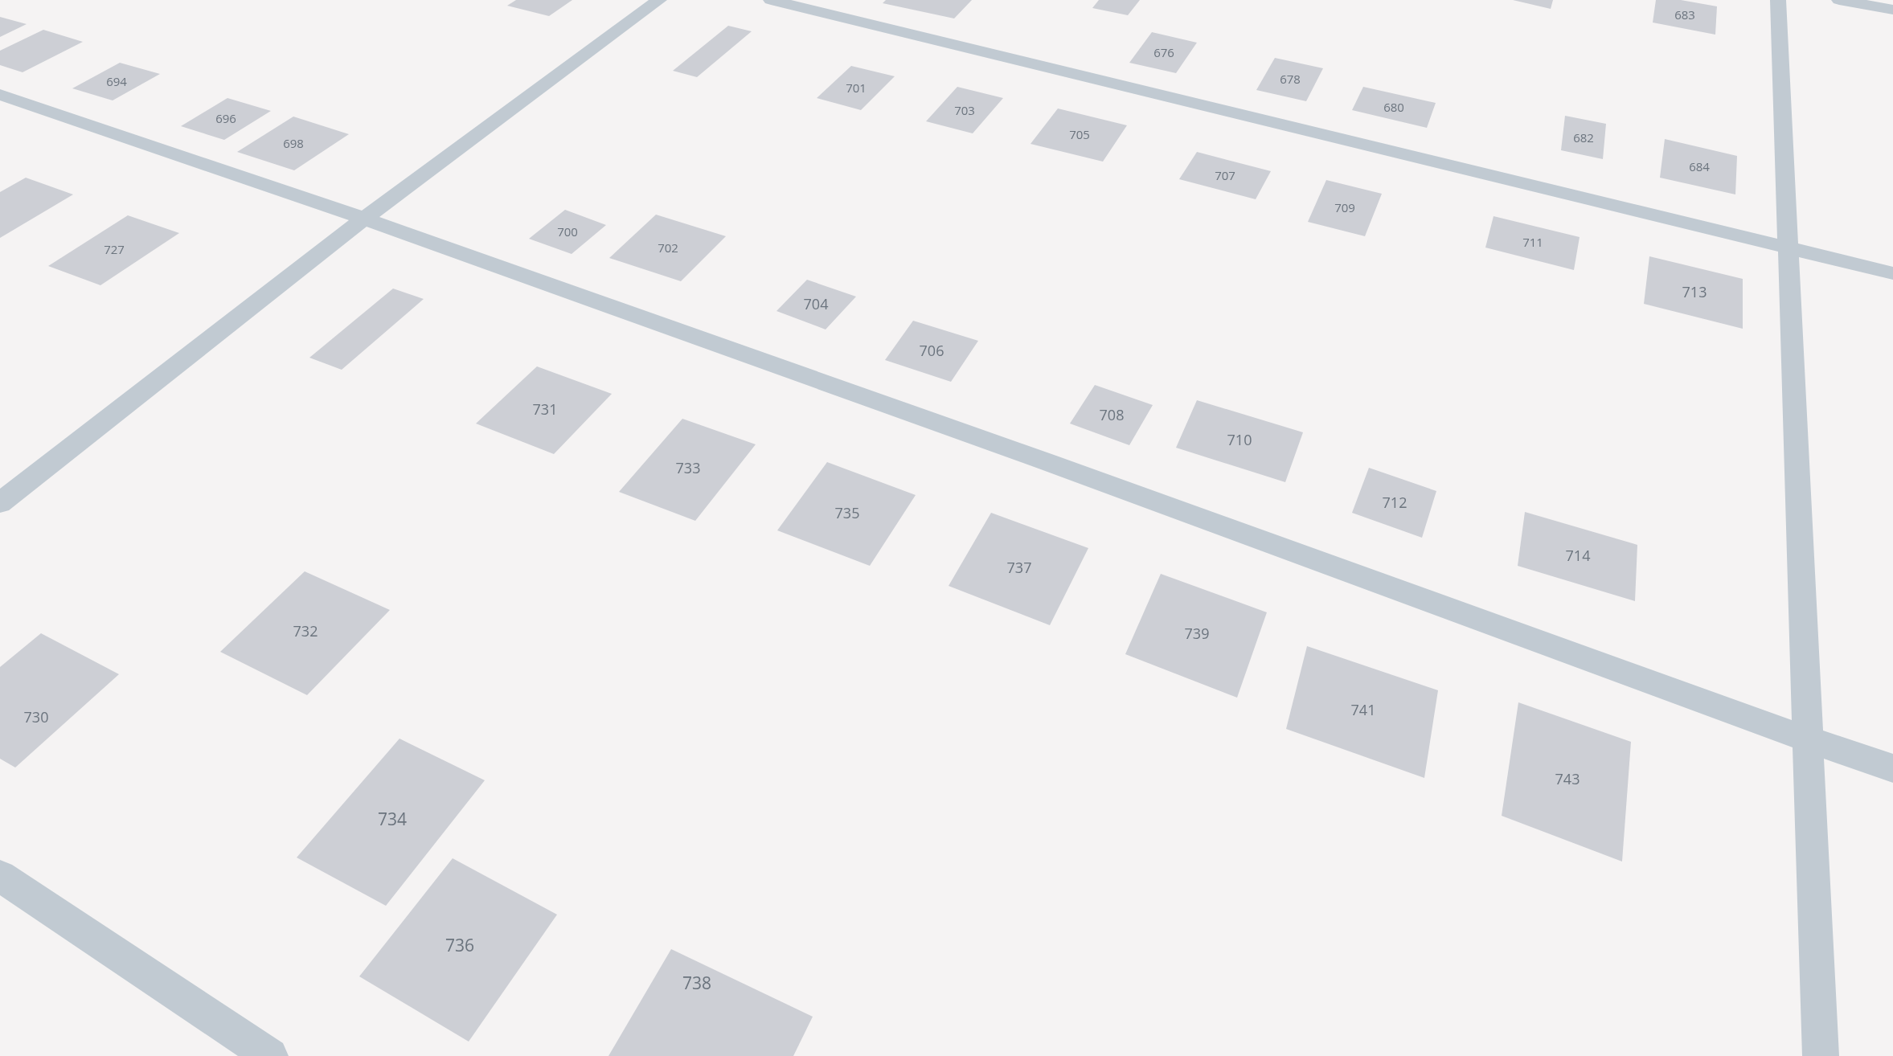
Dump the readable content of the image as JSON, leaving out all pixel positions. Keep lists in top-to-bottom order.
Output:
{
  "house_numbers": [
    "683",
    "676",
    "678",
    "694",
    "701",
    "680",
    "703",
    "696",
    "705",
    "682",
    "698",
    "684",
    "707",
    "709",
    "700",
    "711",
    "702",
    "727",
    "713",
    "704",
    "706",
    "731",
    "708",
    "710",
    "733",
    "712",
    "735",
    "714",
    "737",
    "732",
    "739",
    "741",
    "730",
    "743",
    "734",
    "736",
    "738"
  ]
}
